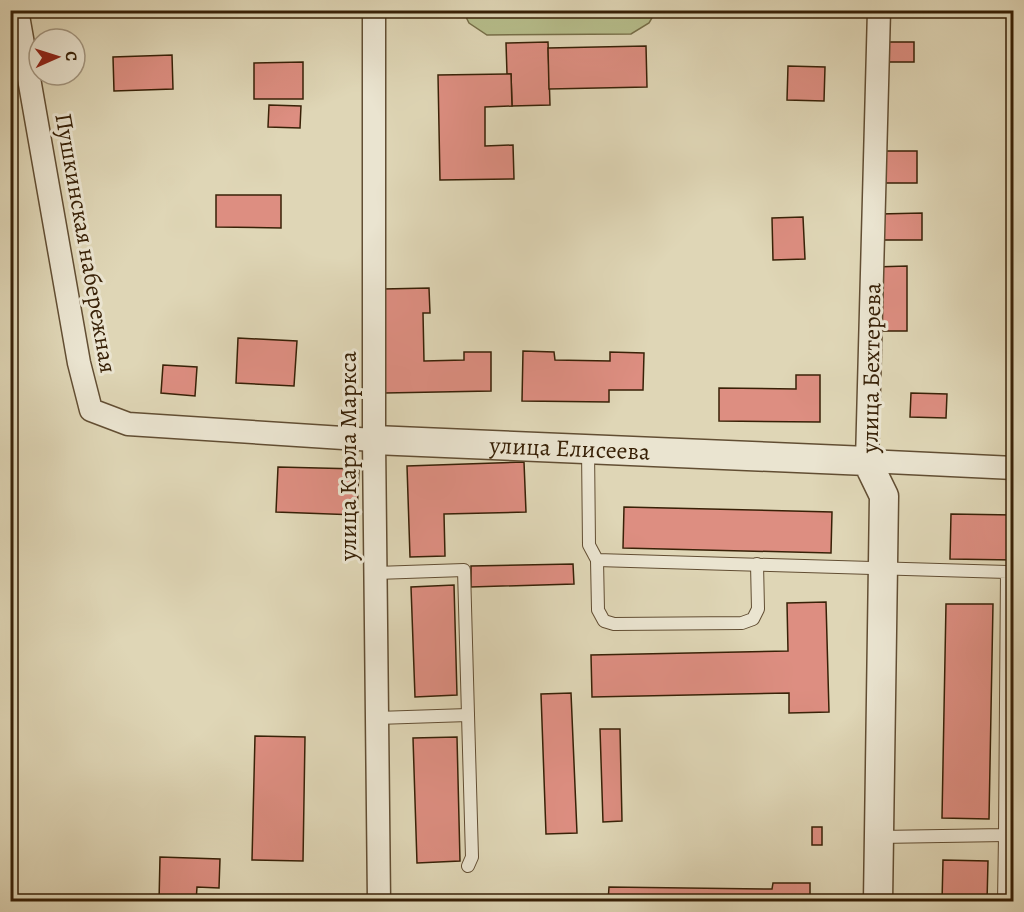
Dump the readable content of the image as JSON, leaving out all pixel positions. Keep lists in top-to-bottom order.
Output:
{
  "streets": {
    "street": [
      "Пушкинская набережная",
      "улица Бехтерева",
      "улица Елисеева",
      "улица Карла Маркса"
    ]
  },
  "crossings": [
    ["Пушкинская набережная", "улица Елисеева"],
    ["улица Бехтерева", "улица Елисеева"],
    ["улица Елисеева", "улица Карла Маркса"]
  ],
  "north": "right"
}
